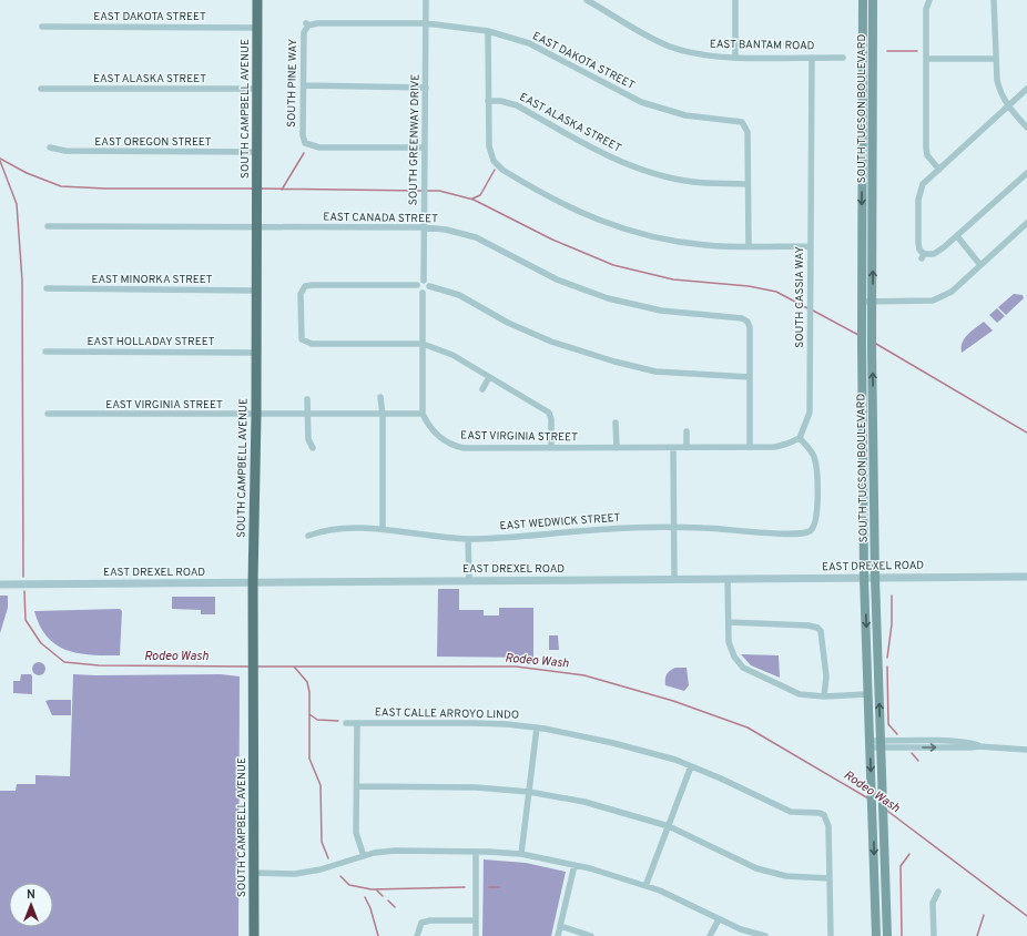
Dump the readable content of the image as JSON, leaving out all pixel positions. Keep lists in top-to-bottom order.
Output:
{
  "streets": {
    "main road": ["SOUTH CAMPBELL AVENUE", "SOUTH TUCSON BOULEVARD"],
    "street": [
      "EAST DAKOTA STREET",
      "EAST BANTAM ROAD",
      "EAST ALASKA STREET",
      "SOUTH PINE WAY",
      "SOUTH GREENWAY DRIVE",
      "EAST OREGON STREET",
      "EAST CANADA STREET",
      "EAST MINORKA STREET",
      "SOUTH CASSIA WAY",
      "EAST HOLLADAY STREET",
      "EAST VIRGINIA STREET",
      "EAST WEDWICK STREET",
      "EAST DREXEL ROAD",
      "EAST CALLE ARROYO LINDO"
    ]
  },
  "crossings": [
    ["EAST DAKOTA STREET", "EAST ALASKA STREET"],
    ["EAST DAKOTA STREET", "SOUTH PINE WAY"],
    ["EAST DAKOTA STREET", "SOUTH CAMPBELL AVENUE"],
    ["EAST DAKOTA STREET", "SOUTH GREENWAY DRIVE"],
    ["EAST BANTAM ROAD", "SOUTH CASSIA WAY"],
    ["EAST ALASKA STREET", "SOUTH CAMPBELL AVENUE"],
    ["SOUTH PINE WAY", "SOUTH GREENWAY DRIVE"],
    ["SOUTH CAMPBELL AVENUE", "EAST OREGON STREET"],
    ["SOUTH CAMPBELL AVENUE", "EAST CANADA STREET"],
    ["SOUTH CAMPBELL AVENUE", "EAST MINORKA STREET"],
    ["SOUTH CAMPBELL AVENUE", "EAST HOLLADAY STREET"],
    ["SOUTH CAMPBELL AVENUE", "EAST VIRGINIA STREET"],
    ["SOUTH CAMPBELL AVENUE", "EAST DREXEL ROAD"],
    ["SOUTH TUCSON BOULEVARD", "EAST DREXEL ROAD"],
    ["SOUTH GREENWAY DRIVE", "EAST CANADA STREET"],
    ["SOUTH CASSIA WAY", "EAST VIRGINIA STREET"],
    ["SOUTH CASSIA WAY", "EAST WEDWICK STREET"],
    ["EAST VIRGINIA STREET", "EAST WEDWICK STREET"]
  ],
  "water": ["Rodeo Wash"],
  "north": "top"
}
